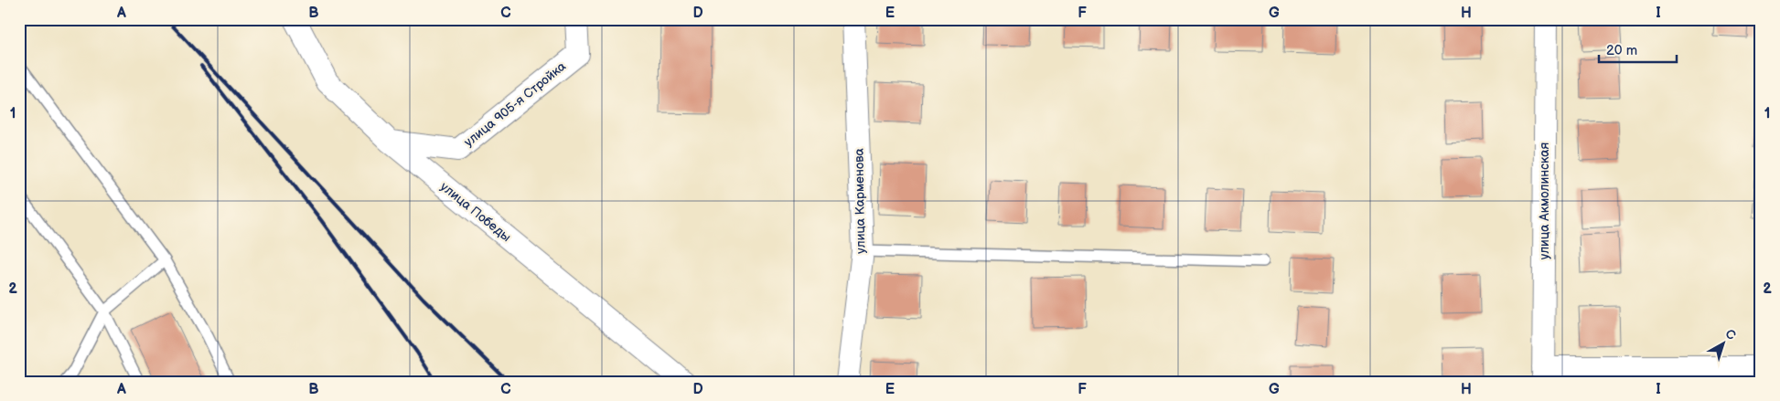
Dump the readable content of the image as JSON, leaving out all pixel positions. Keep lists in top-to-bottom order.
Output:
{
  "streets": {
    "street": [
      "улица 905-я Стройка",
      "улица Карменова",
      "улица Акмолинская",
      "улица Победы"
    ]
  },
  "crossings": [
    ["улица 905-я Стройка", "улица Победы"]
  ],
  "scale_bar": "20 m",
  "north": "top right",
  "grid": {
    "columns": [
      "A",
      "B",
      "C",
      "D",
      "E",
      "F",
      "G",
      "H",
      "I"
    ],
    "rows": ["1", "2"]
  }
}
